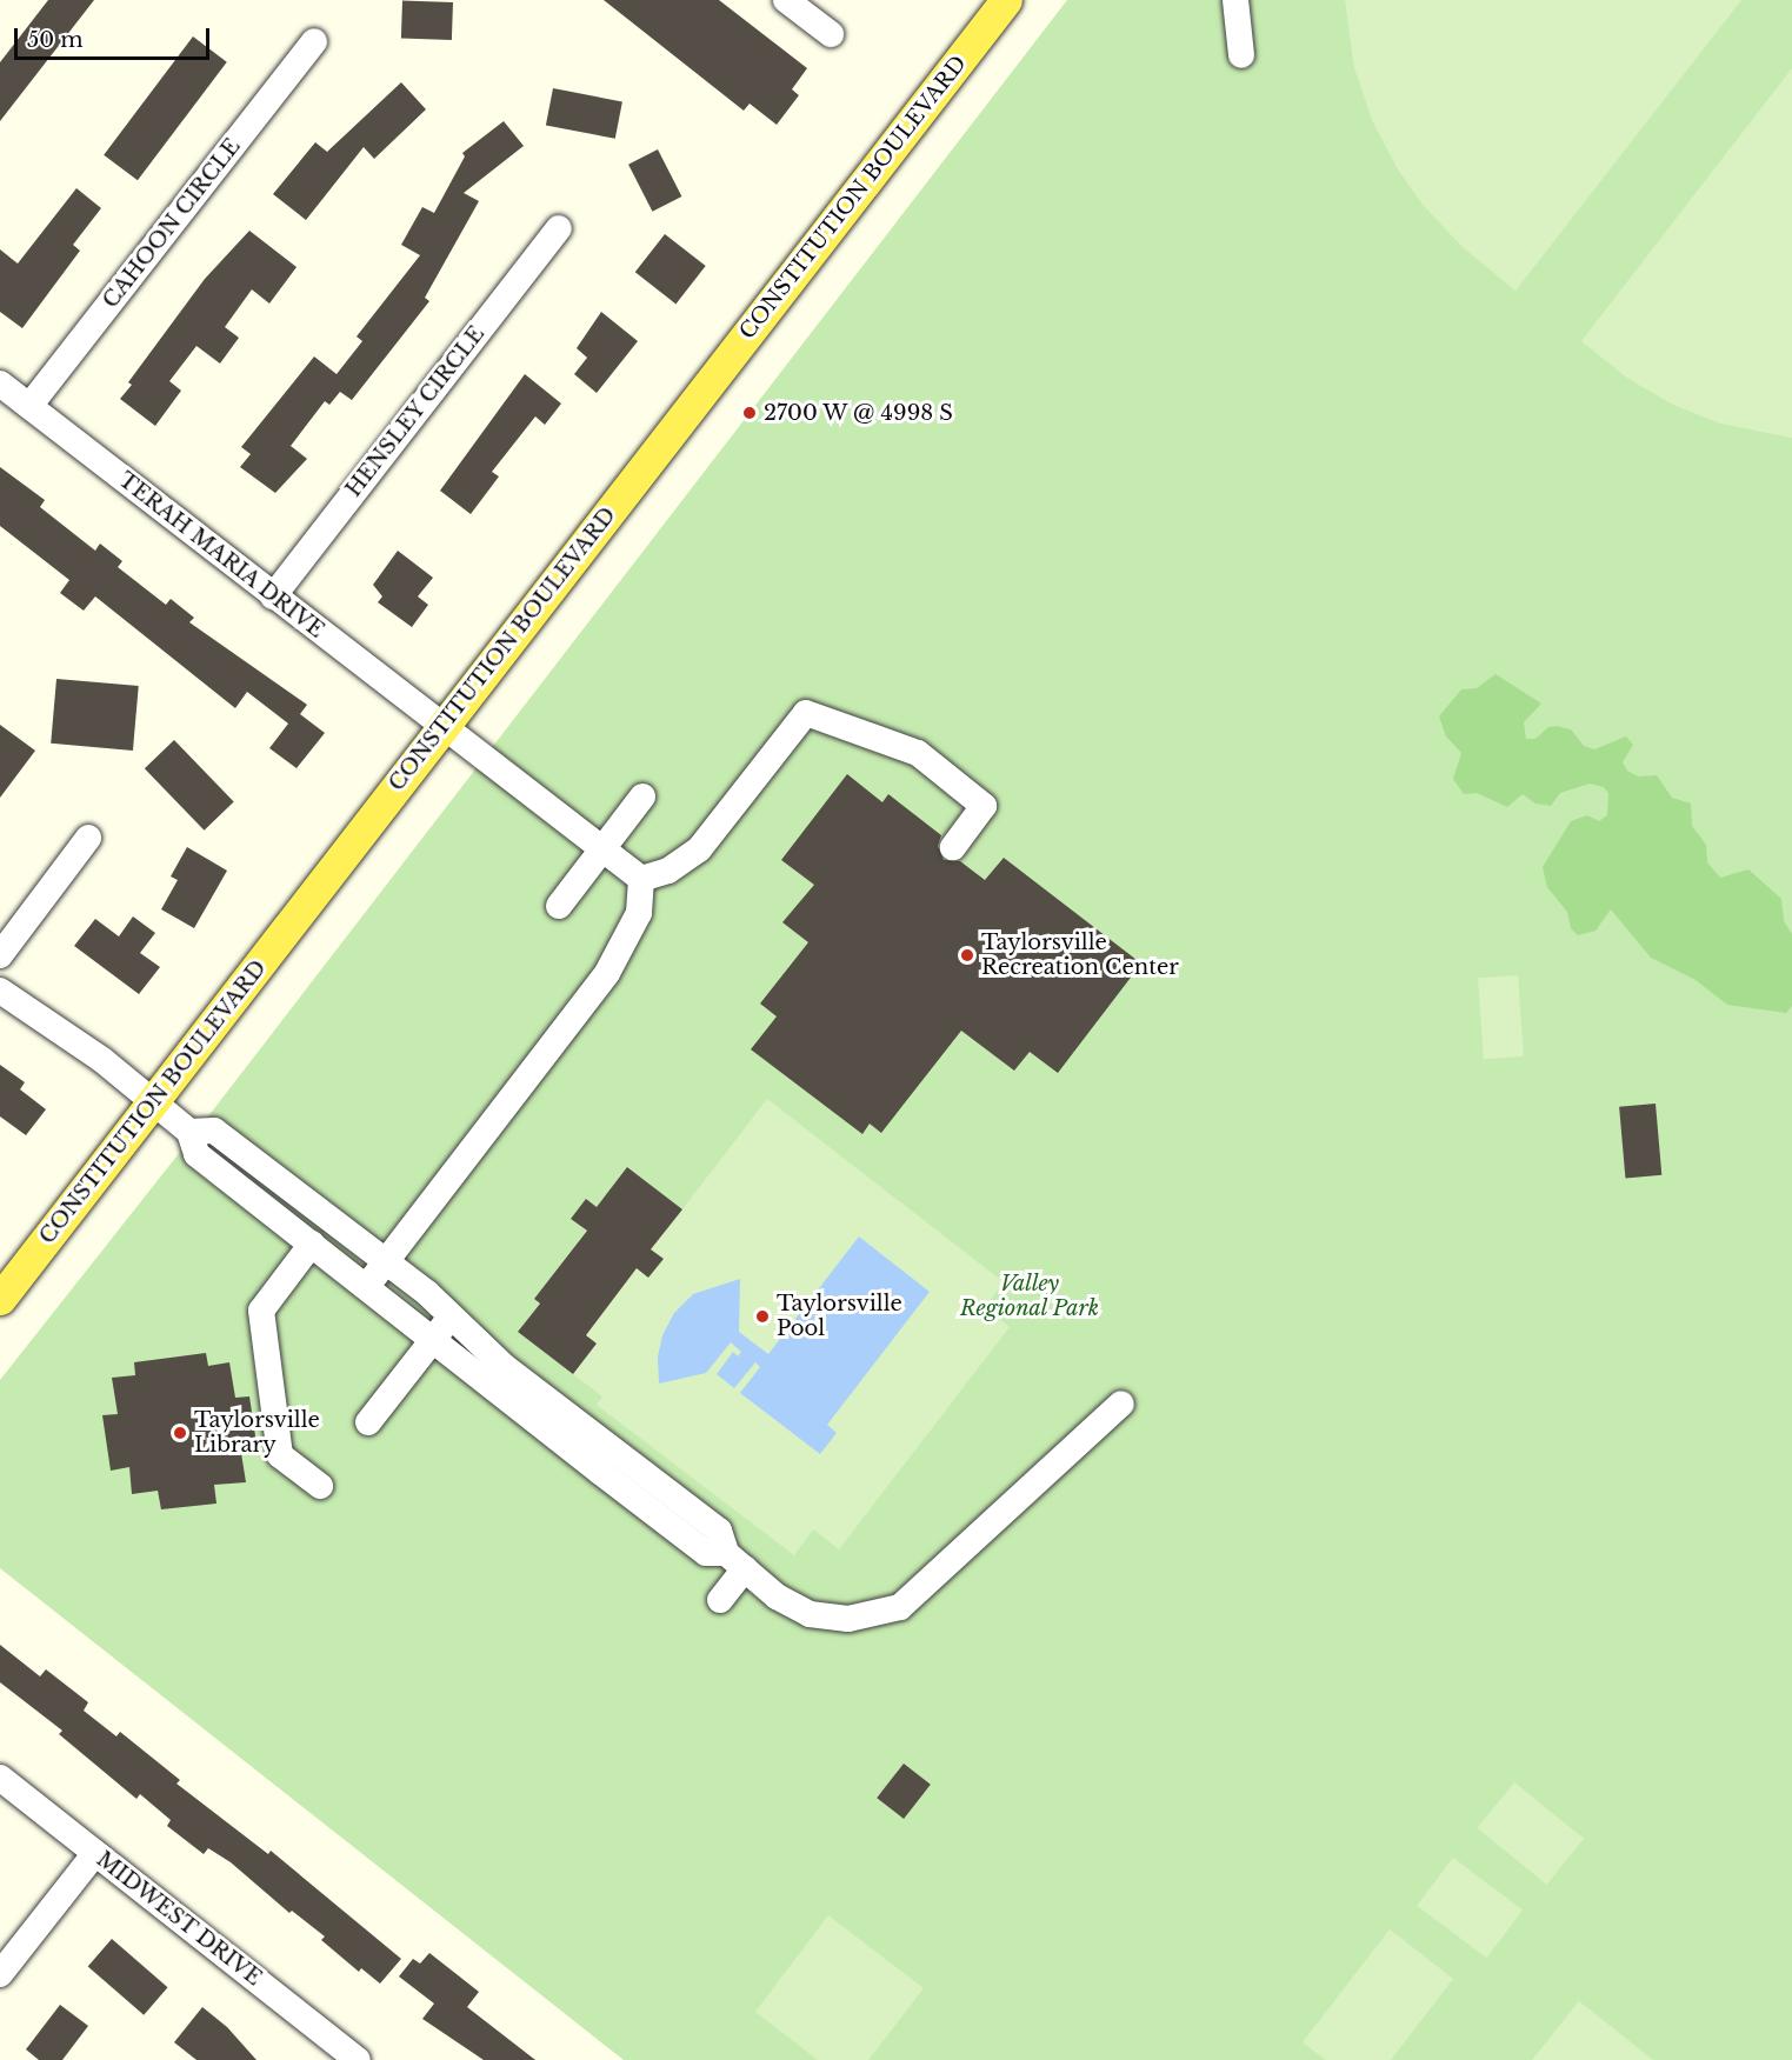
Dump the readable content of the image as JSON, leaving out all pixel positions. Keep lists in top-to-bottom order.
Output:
{
  "streets": {
    "main road": ["CONSTITUTION BOULEVARD"],
    "street": [
      "CAHOON CIRCLE",
      "HENSLEY CIRCLE",
      "TERAH MARIA DRIVE",
      "MIDWEST DRIVE"
    ]
  },
  "crossings": [
    ["CONSTITUTION BOULEVARD", "TERAH MARIA DRIVE"],
    ["CAHOON CIRCLE", "TERAH MARIA DRIVE"],
    ["HENSLEY CIRCLE", "TERAH MARIA DRIVE"]
  ],
  "parks": ["Valley Regional Park"],
  "places": [
    "2700 W @ 4998 S",
    "Taylorsville Recreation Center",
    "Taylorsville Pool",
    "Taylorsville Library"
  ],
  "scale_bar": "50 m"
}
